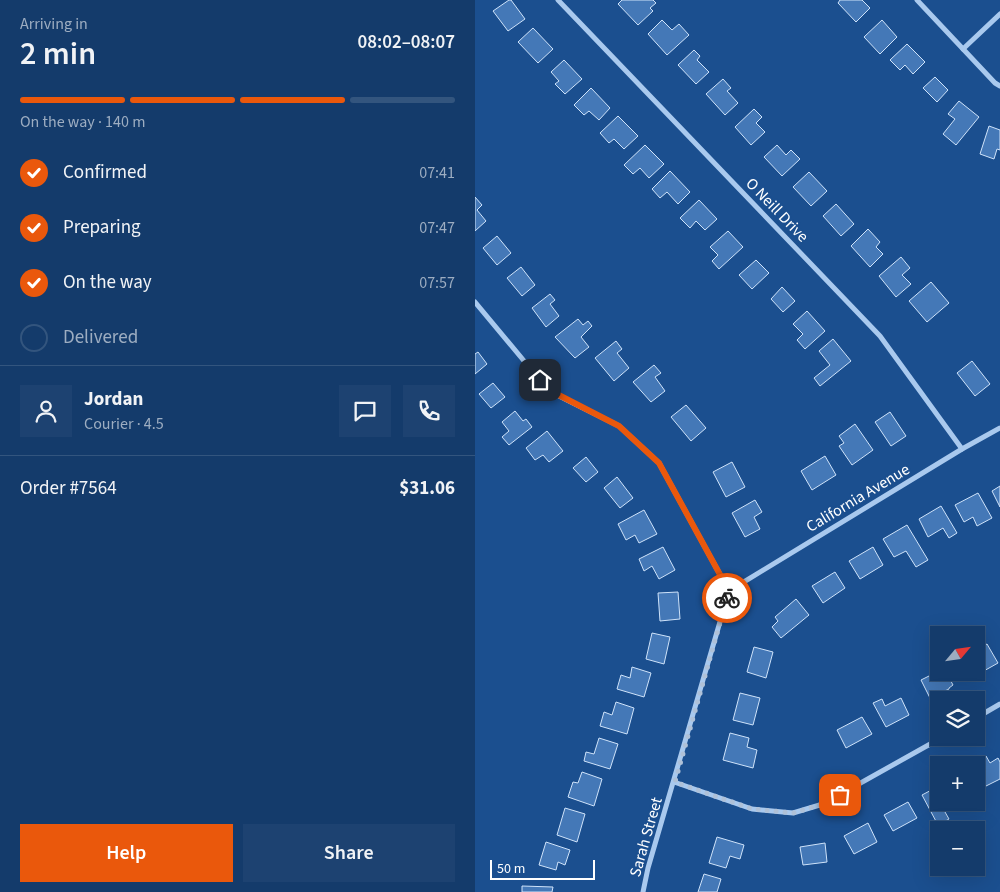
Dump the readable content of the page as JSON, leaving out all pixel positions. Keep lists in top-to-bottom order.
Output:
{
  "streets": {
    "street": ["O Neill Drive", "California Avenue", "Sarah Street"]
  },
  "crossings": [
    ["O Neill Drive", "California Avenue"],
    ["California Avenue", "Sarah Street"]
  ],
  "scale_bar": "50 m",
  "north": "top right",
  "page": {
    "heading": ["2 min", "Arriving in", "08:02–08:07"],
    "panel": [
      "Jordan",
      "Courier · 4.5",
      "Order #7564",
      "$31.06"
    ],
    "bar": "On the way · 140 m",
    "list": [
      ["Confirmed", "07:41"],
      ["Preparing", "07:47"],
      ["On the way", "07:57"],
      "Delivered"
    ],
    "map_buttons": ["+", "−"],
    "buttons": ["Help", "Share"],
    "scale": "50 m"
  }
}
